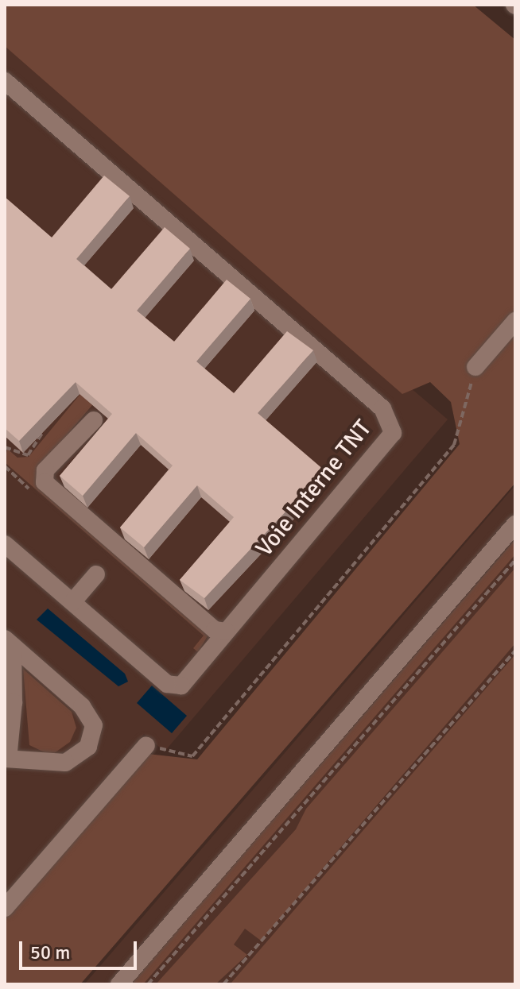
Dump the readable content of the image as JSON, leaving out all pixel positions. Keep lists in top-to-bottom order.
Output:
{
  "streets": {
    "lane": ["Voie Interne TNT"]
  },
  "scale_bar": "50 m"
}
